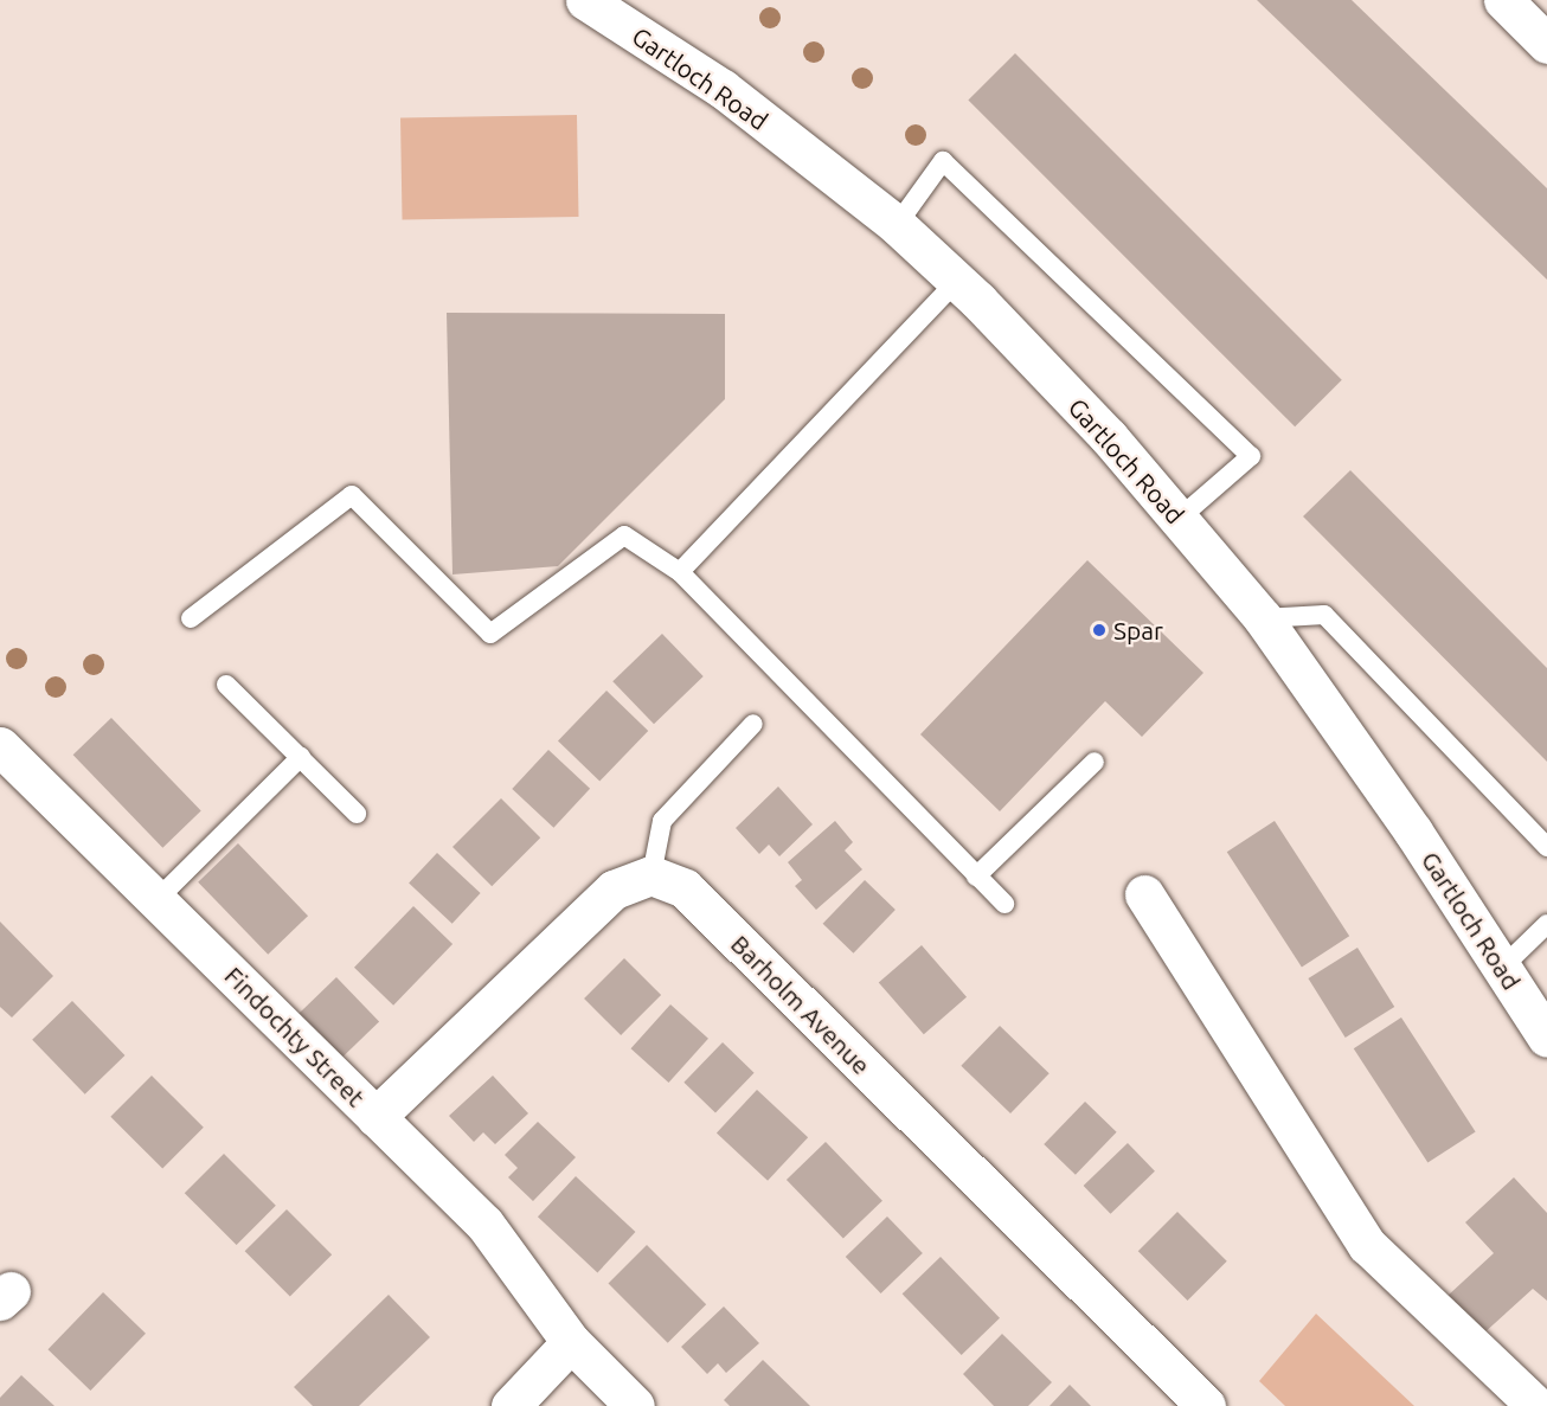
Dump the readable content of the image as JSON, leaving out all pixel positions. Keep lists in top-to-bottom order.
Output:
{
  "streets": {
    "street": ["Gartloch Road", "Barholm Avenue", "Findochty Street"]
  },
  "places": ["Spar"]
}
